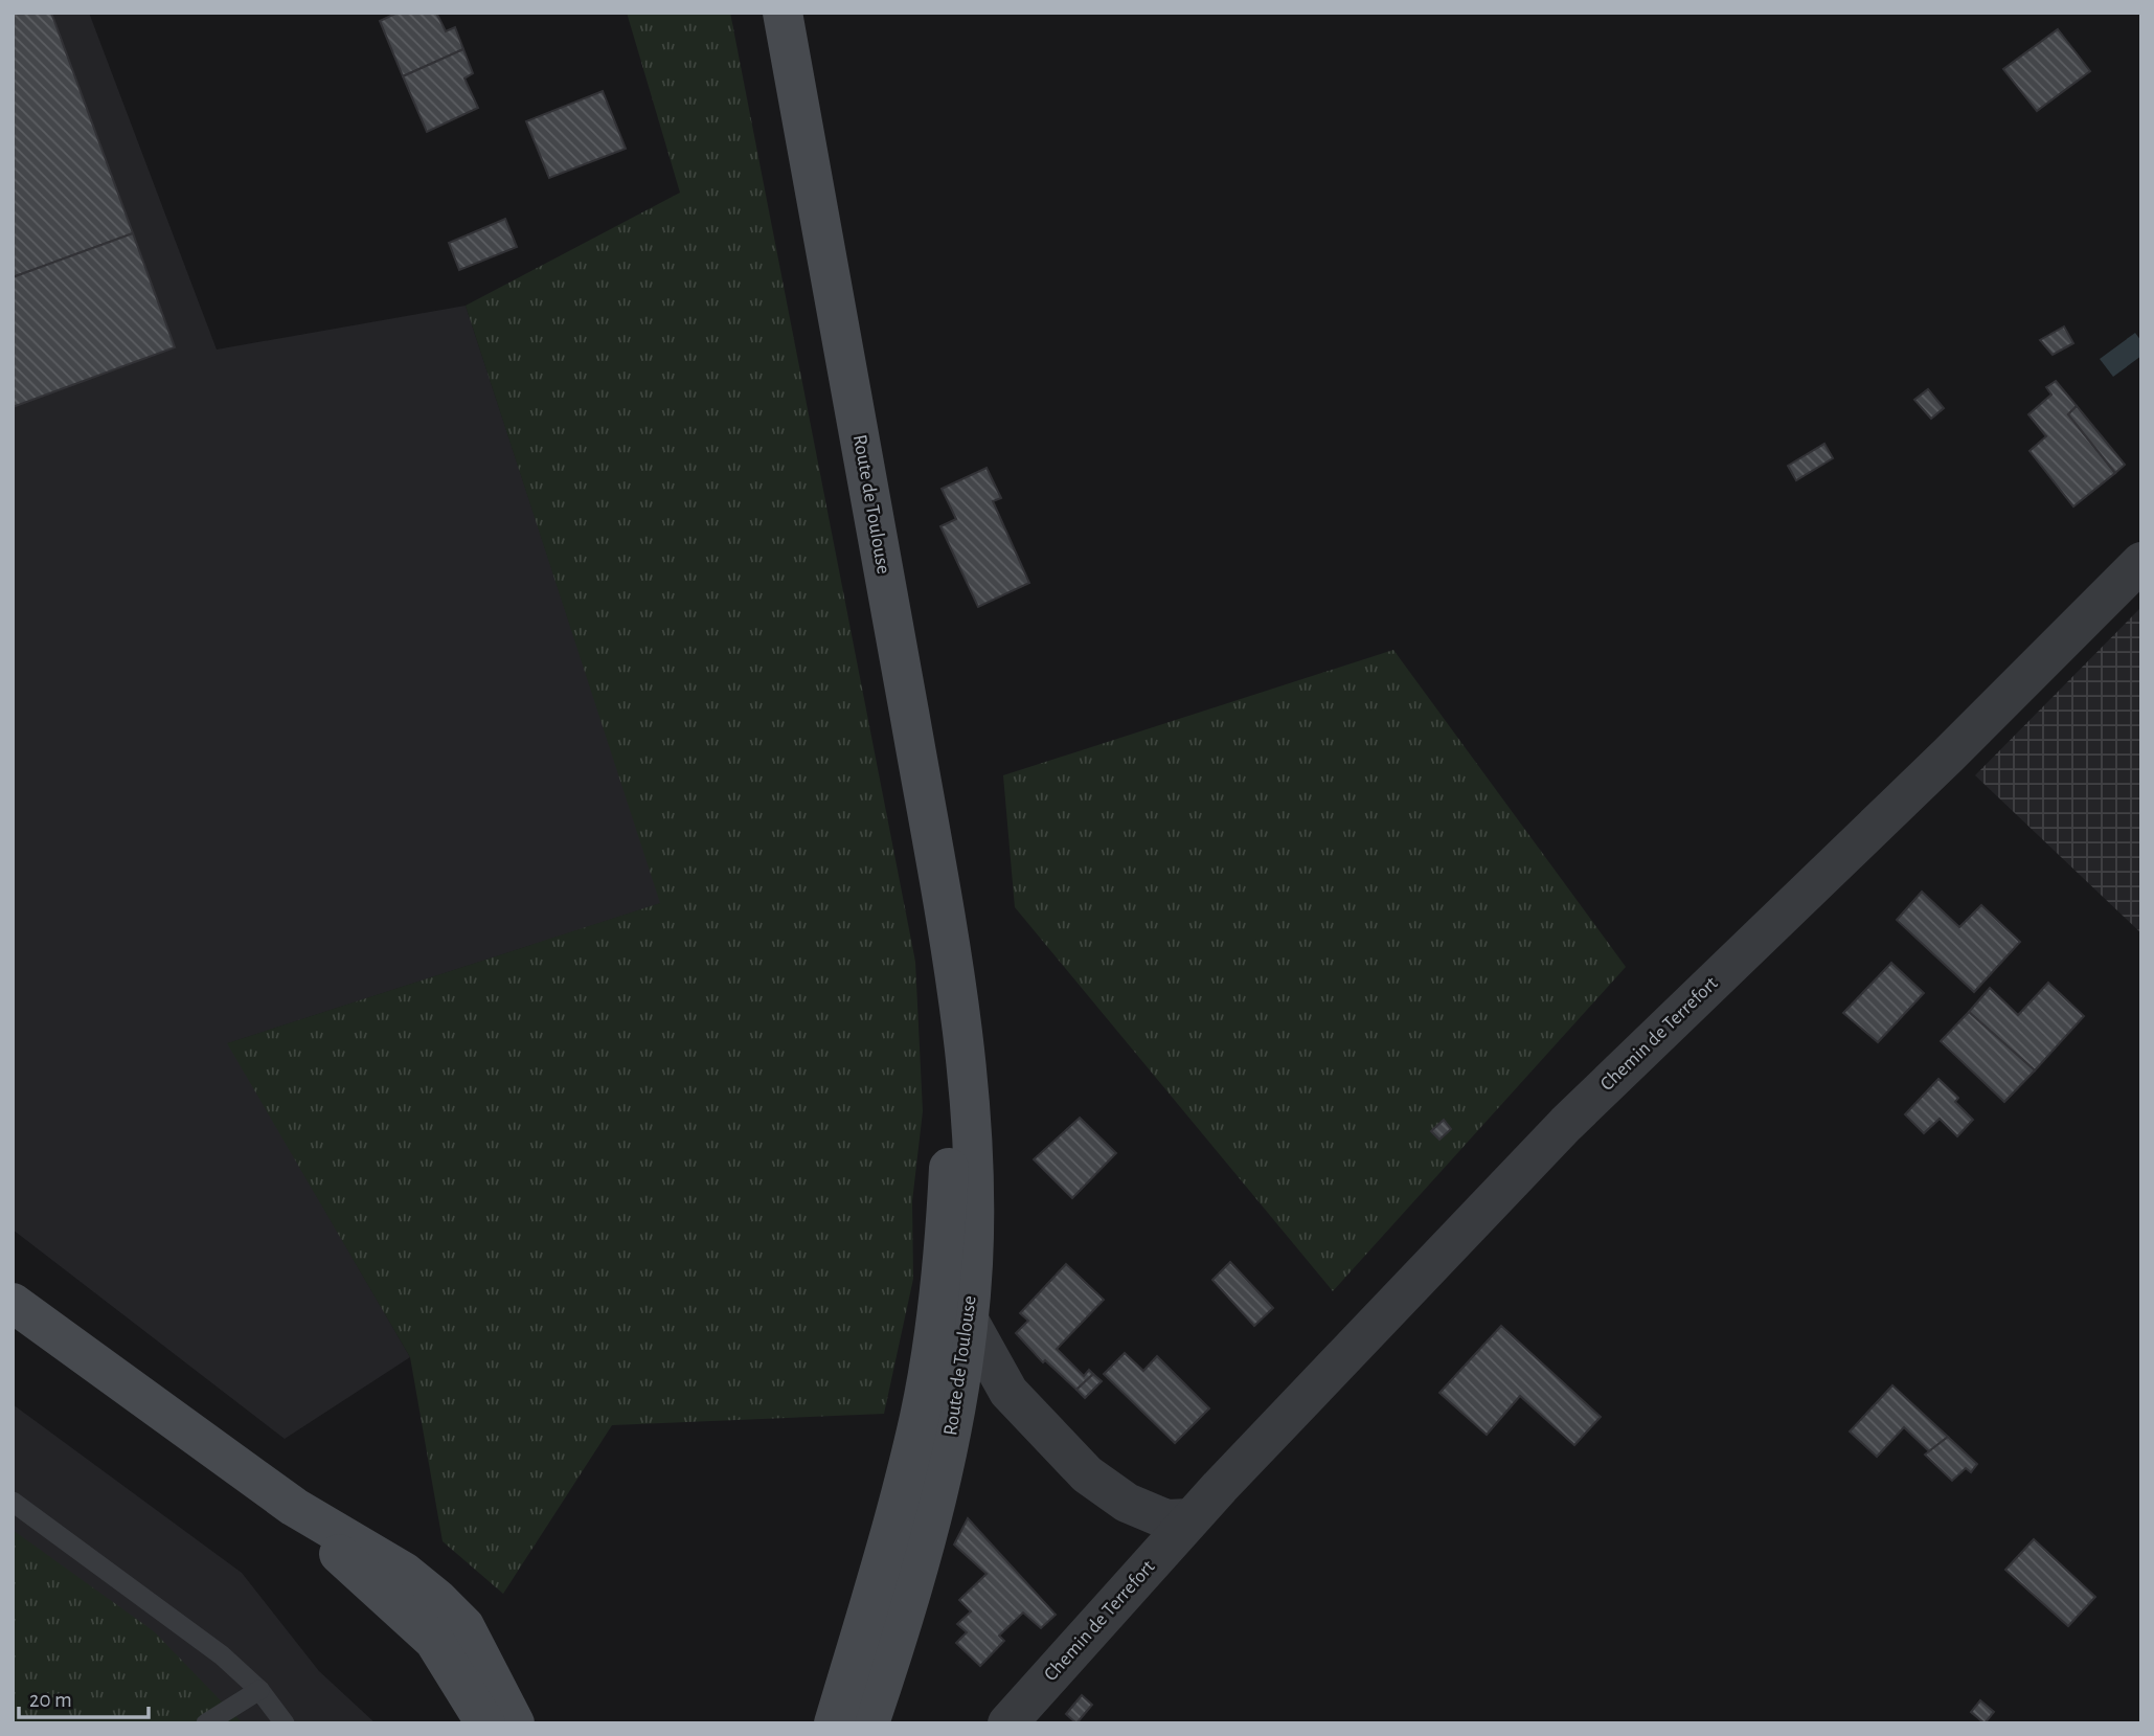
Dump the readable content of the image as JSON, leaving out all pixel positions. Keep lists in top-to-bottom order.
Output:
{
  "streets": {
    "main road": ["Route de Toulouse"],
    "street": ["Chemin de Terrefort"]
  },
  "scale_bar": "20 m"
}
